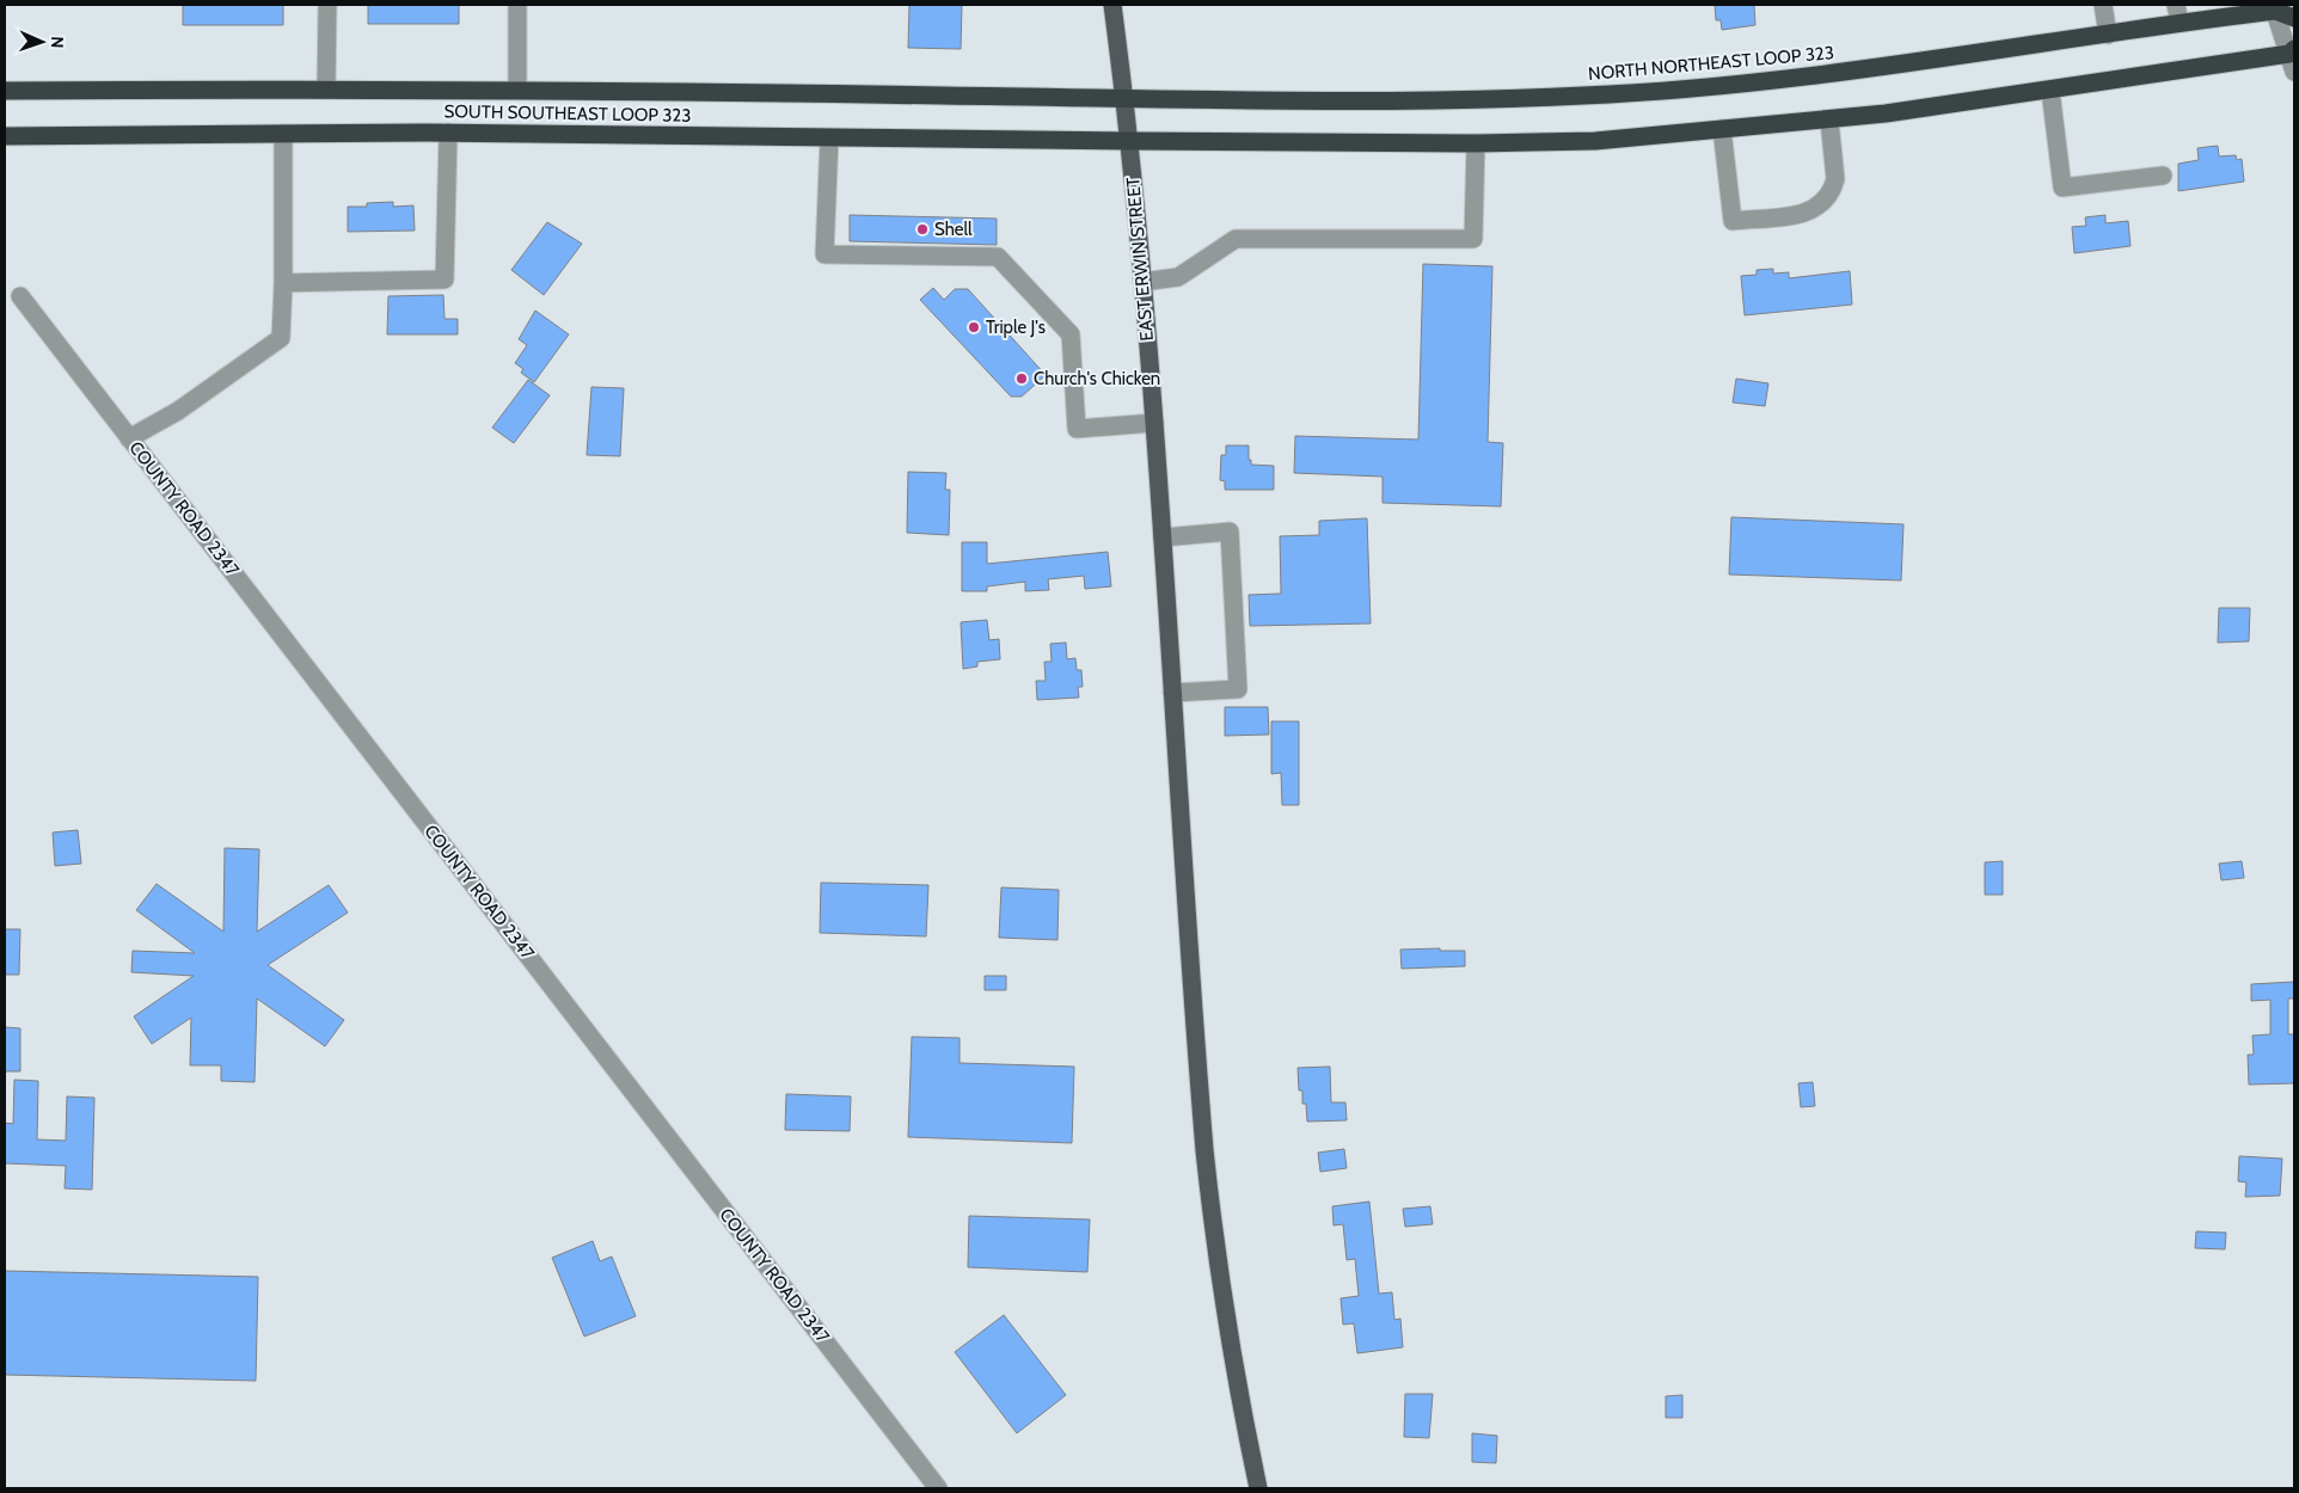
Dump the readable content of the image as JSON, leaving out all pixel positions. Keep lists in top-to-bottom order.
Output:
{
  "streets": {
    "highway": ["NORTH NORTHEAST LOOP 323", "SOUTH SOUTHEAST LOOP 323"],
    "main road": ["EAST ERWIN STREET"],
    "street": ["COUNTY ROAD 2347"]
  },
  "crossings": [
    ["NORTH NORTHEAST LOOP 323", "SOUTH SOUTHEAST LOOP 323"],
    ["NORTH NORTHEAST LOOP 323", "EAST ERWIN STREET"],
    ["SOUTH SOUTHEAST LOOP 323", "EAST ERWIN STREET"]
  ],
  "places": ["Shell", "Triple J's", "Church's Chicken"],
  "north": "right"
}
